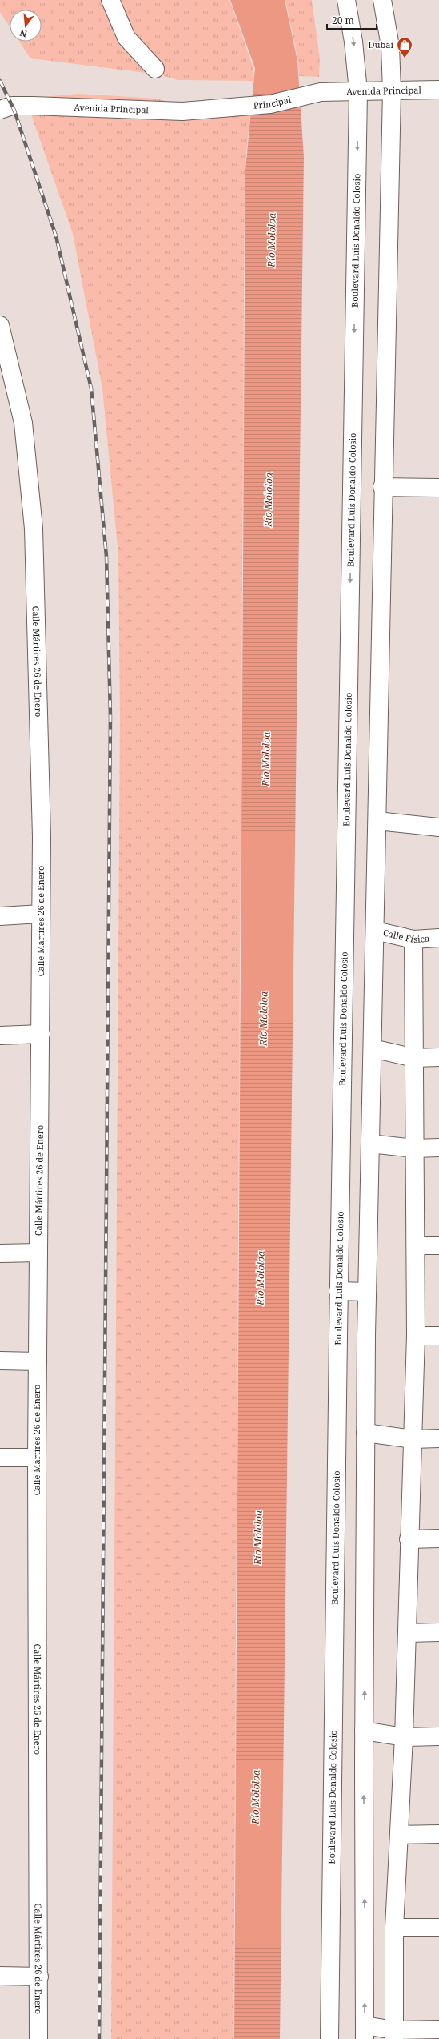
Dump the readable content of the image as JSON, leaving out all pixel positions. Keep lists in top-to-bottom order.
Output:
{
  "streets": {
    "street": [
      "Avenida Principal",
      "Principal",
      "Boulevard Luis Donaldo Colosio",
      "Calle Mártires 26 de Enero",
      "Calle Física"
    ]
  },
  "crossings": [
    ["Avenida Principal", "Principal"],
    ["Avenida Principal", "Boulevard Luis Donaldo Colosio"]
  ],
  "water": ["Río Mololoa"],
  "places": {
    "shop": ["Dubai"]
  },
  "scale_bar": "20 m",
  "north": "bottom"
}
